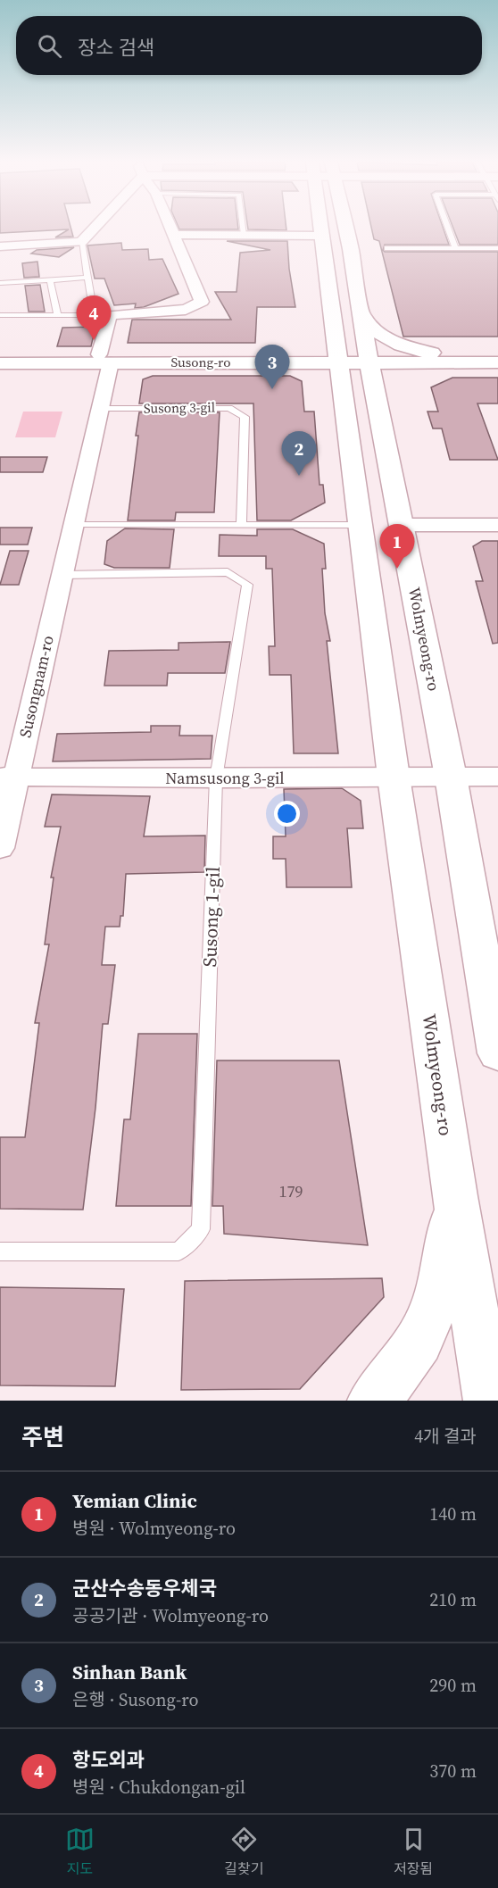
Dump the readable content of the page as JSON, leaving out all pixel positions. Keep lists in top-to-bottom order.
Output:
{
  "streets": {
    "street": [
      "Susong-ro",
      "Wolmyeong-ro",
      "Susongnam-ro",
      "Namsusong 3-gil"
    ],
    "lane": ["Susong 3-gil", "Susong 1-gil"]
  },
  "crossings": [
    ["Susong-ro", "Wolmyeong-ro"],
    ["Susong-ro", "Susongnam-ro"],
    ["Susong 3-gil", "Susongnam-ro"],
    ["Wolmyeong-ro", "Namsusong 3-gil"],
    ["Susongnam-ro", "Namsusong 3-gil"],
    ["Susongnam-ro", "Susong 1-gil"],
    ["Namsusong 3-gil", "Susong 1-gil"]
  ],
  "house_numbers": ["179"],
  "page": {
    "search": "장소 검색",
    "pins": [
      "4",
      "3",
      "2",
      "1"
    ],
    "heading": ["주변", "4개 결과"],
    "list": [
      {
        "mark": "1",
        "name": "Yemian Clinic",
        "note": "병원 · Wolmyeong-ro",
        "value": "140 m"
      },
      {
        "mark": "2",
        "name": "군산수송동우체국",
        "note": "공공기관 · Wolmyeong-ro",
        "value": "210 m"
      },
      {
        "mark": "3",
        "name": "Sinhan Bank",
        "note": "은행 · Susong-ro",
        "value": "290 m"
      },
      {
        "mark": "4",
        "name": "항도외과",
        "note": "병원 · Chukdongan-gil",
        "value": "370 m"
      }
    ],
    "nav": ["지도", "길찾기", "저장됨"]
  }
}
